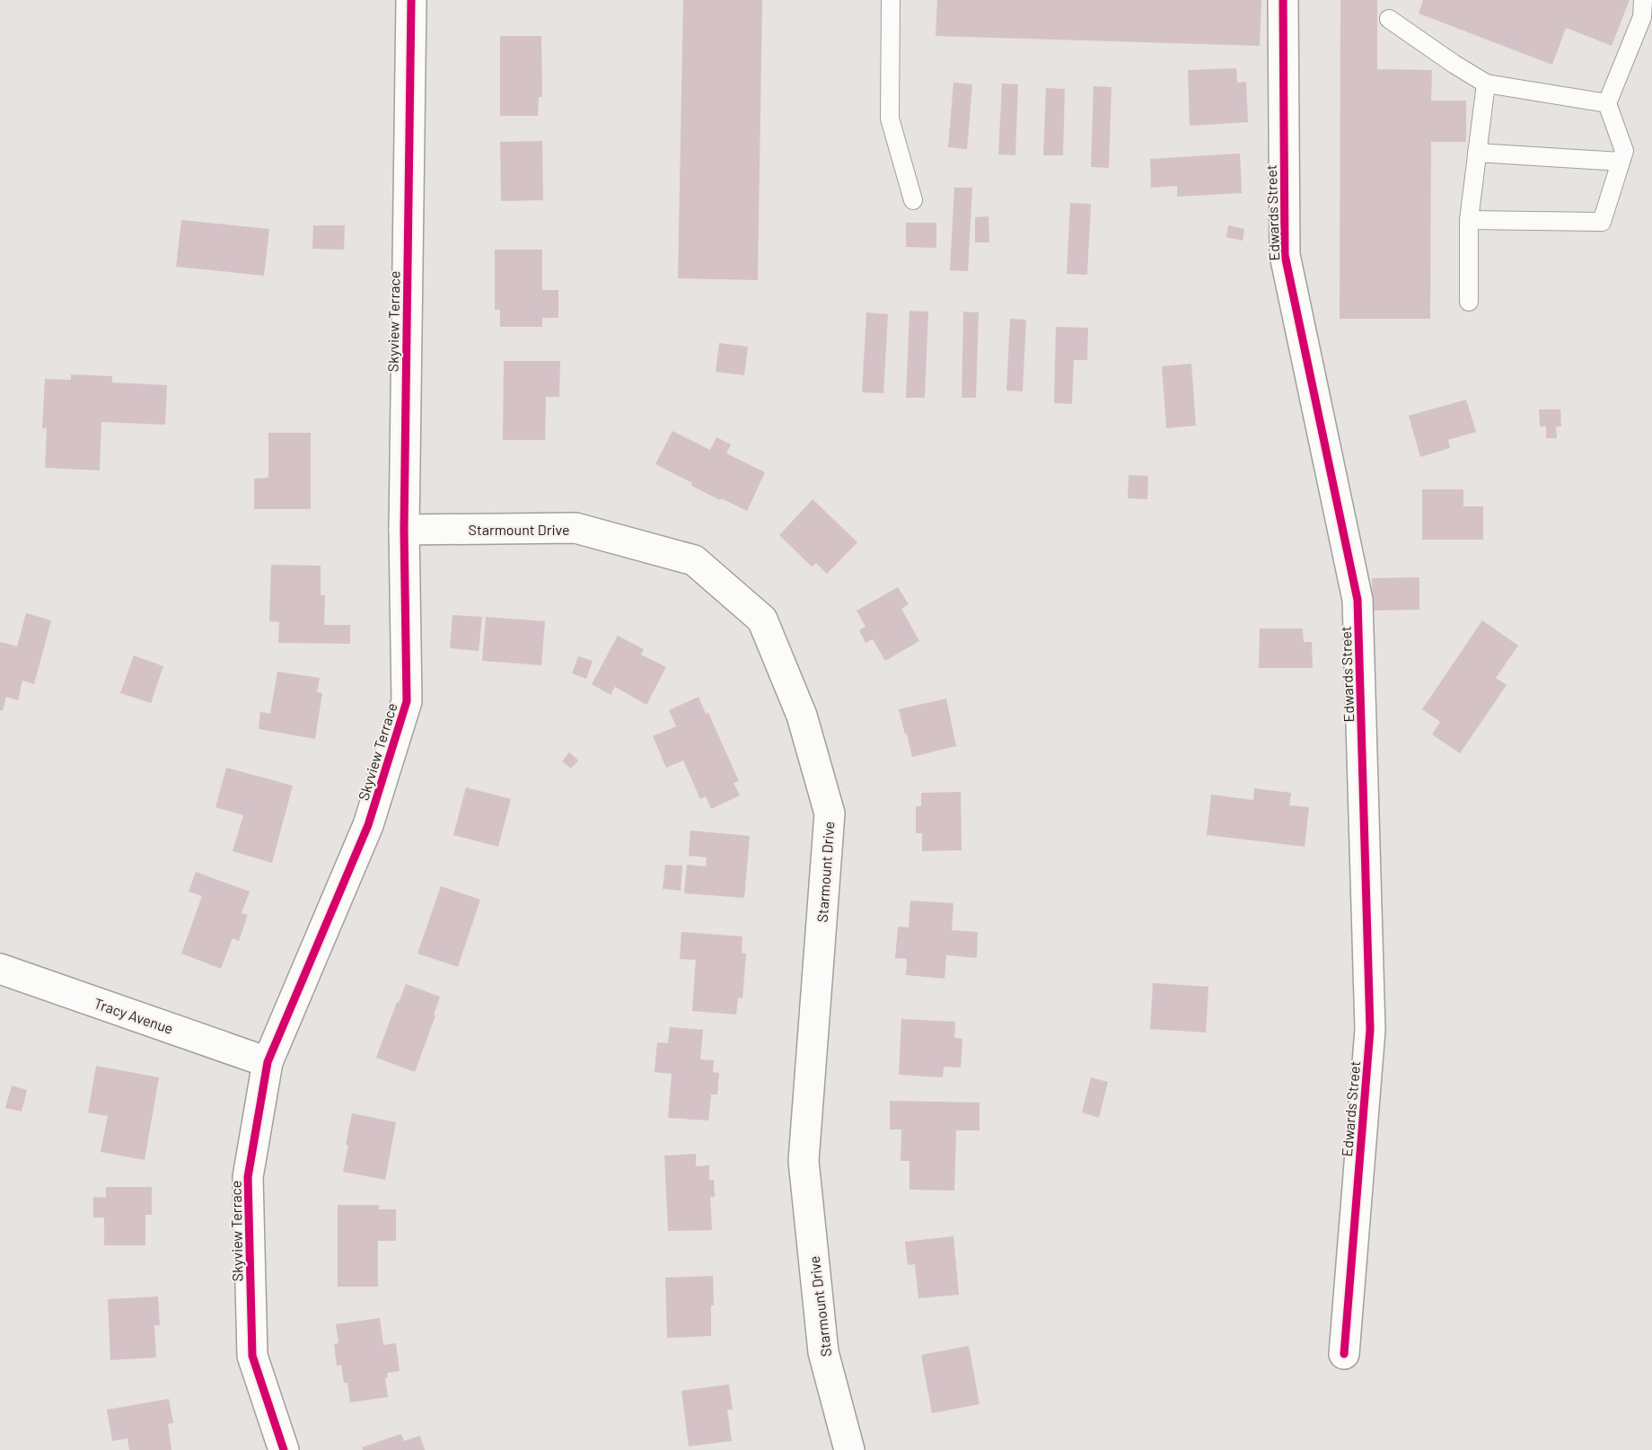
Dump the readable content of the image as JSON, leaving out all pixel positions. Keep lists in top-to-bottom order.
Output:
{
  "streets": {
    "street": [
      "Edwards Street",
      "Skyview Terrace",
      "Starmount Drive",
      "Tracy Avenue"
    ]
  },
  "crossings": [
    ["Skyview Terrace", "Starmount Drive"],
    ["Skyview Terrace", "Tracy Avenue"]
  ]
}
